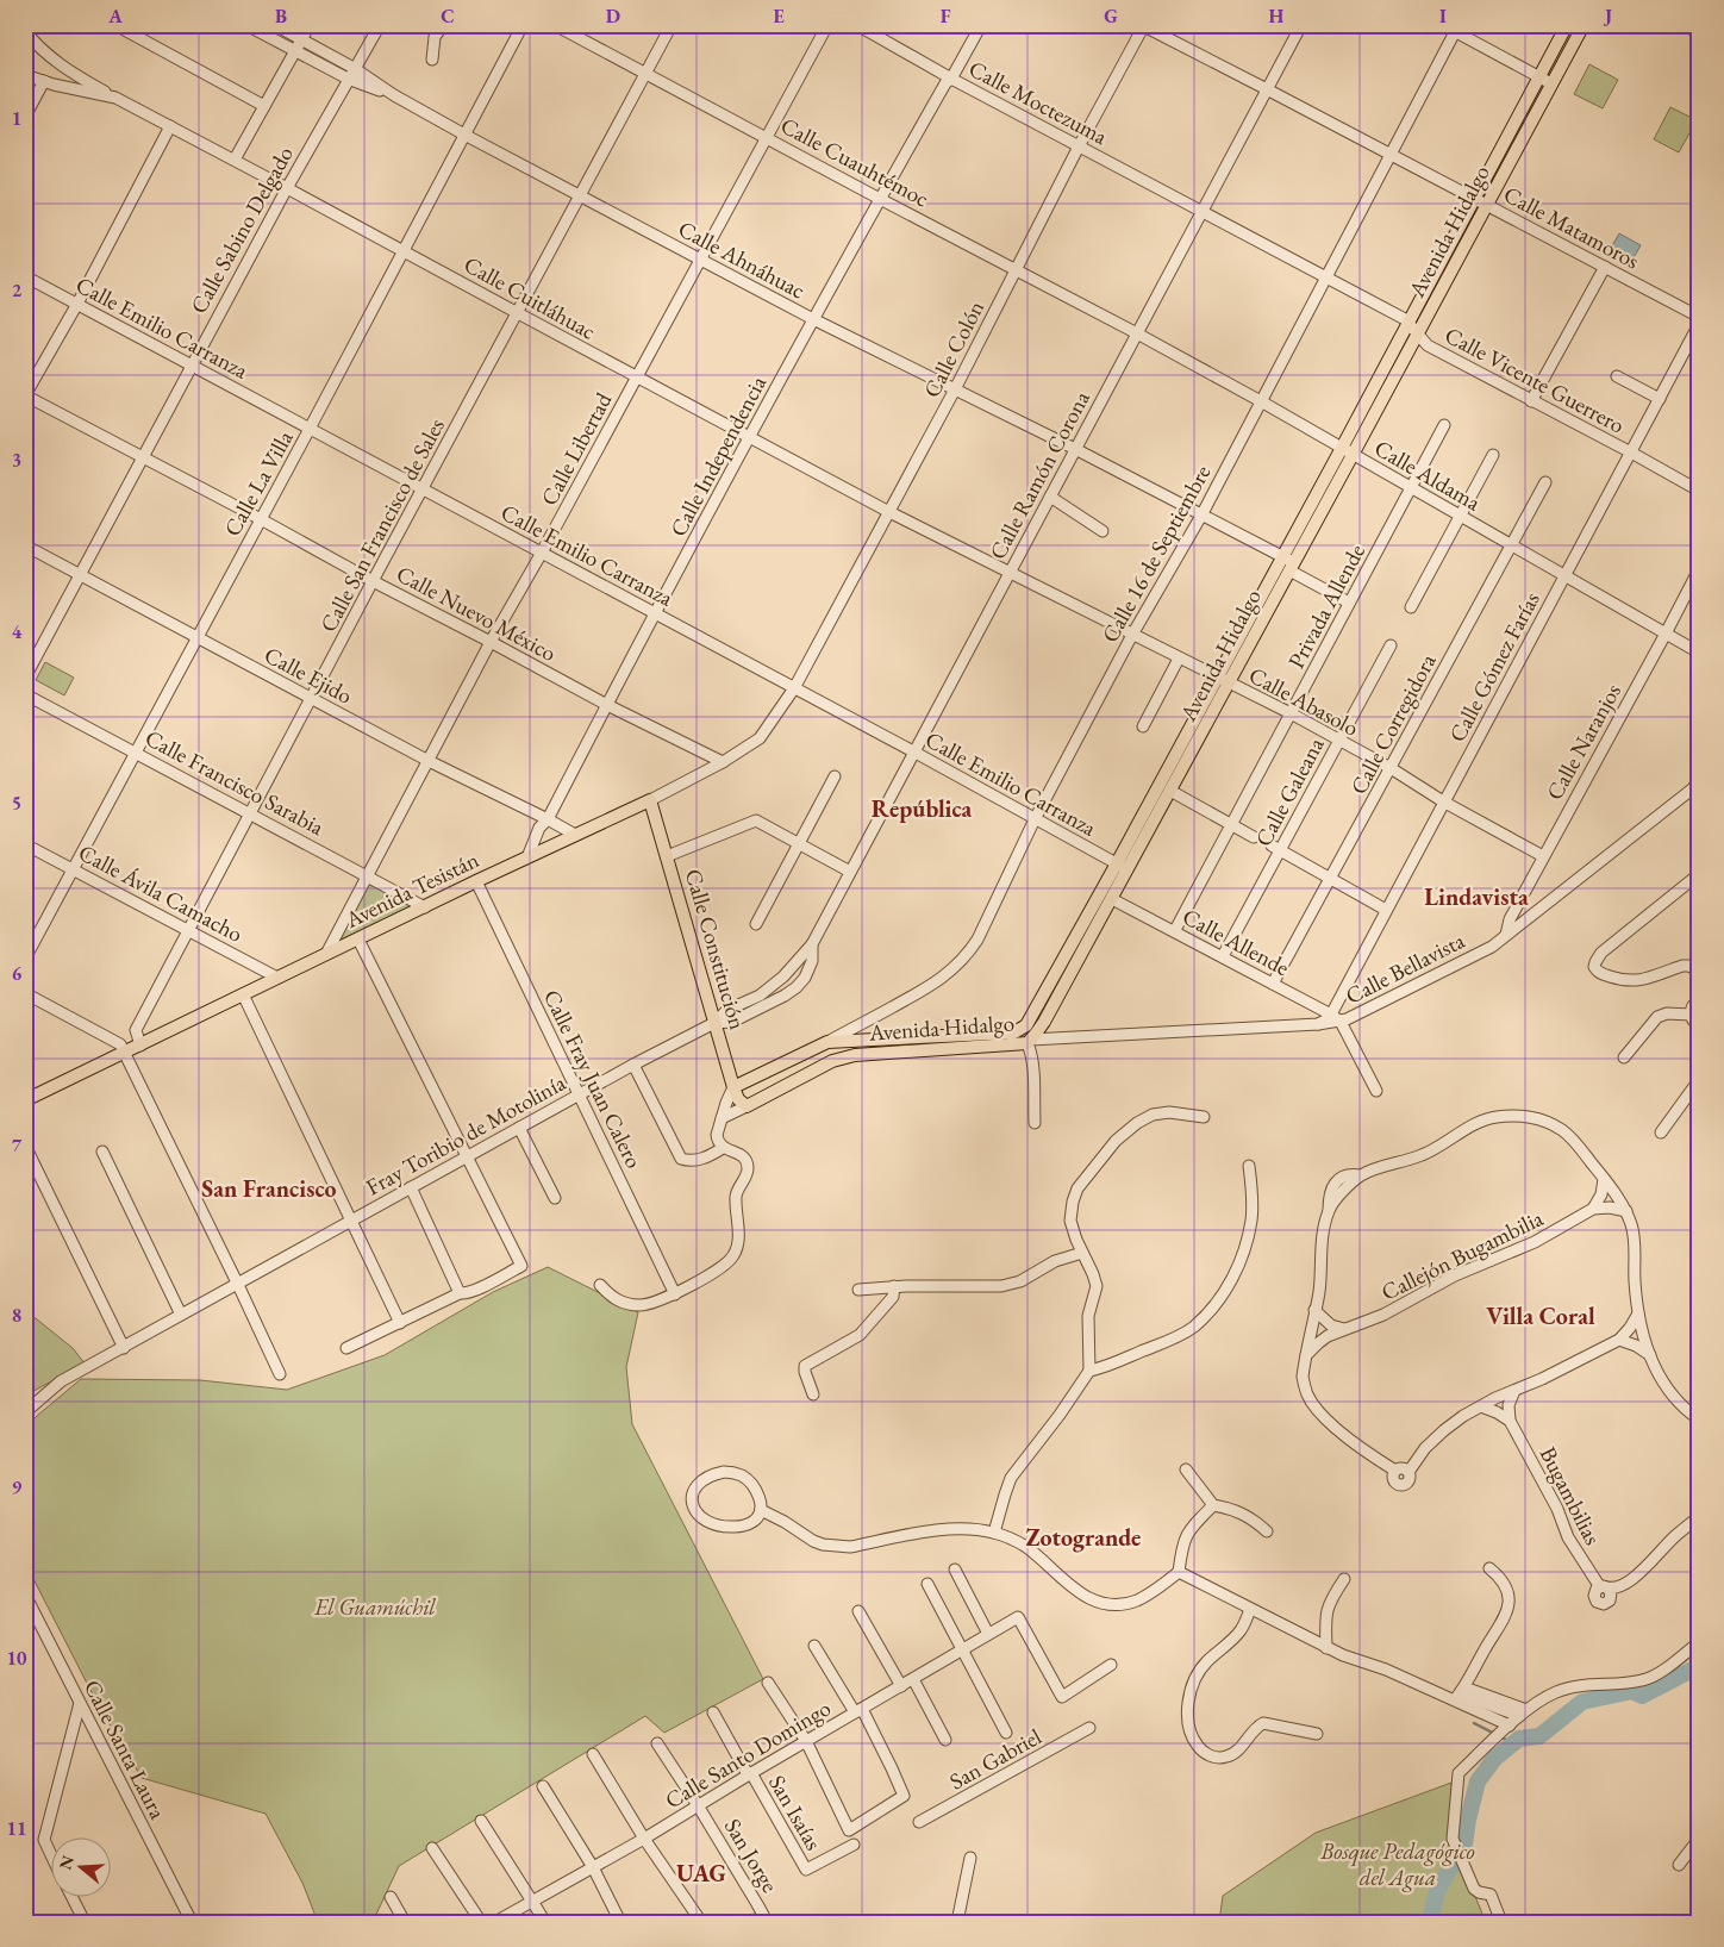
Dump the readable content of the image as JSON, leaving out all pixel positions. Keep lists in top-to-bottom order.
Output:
{
  "streets": {
    "main road": ["Avenida Hidalgo", "Avenida Tesistán", "Calle Constitución"],
    "street": [
      "Calle Moctezuma",
      "Calle Cuauhtémoc",
      "Calle Matamoros",
      "Calle Sabino Delgado",
      "Calle Ahnáhuac",
      "Calle Cuitláhuac",
      "Calle Emilio Carranza",
      "Calle Colón",
      "Calle Vicente Guerrero",
      "Calle Libertad",
      "Calle Independencia",
      "Calle Ramón Corona",
      "Calle Aldama",
      "Calle La Villa",
      "Calle San Francisco de Sales",
      "Calle 16 de Septiembre",
      "Privada Allende",
      "Calle Nuevo México",
      "Calle Gómez Farías",
      "Calle Ejido",
      "Calle Abasolo",
      "Calle Corregidora",
      "Calle Naranjos",
      "Calle Francisco Sarabia",
      "Calle Galeana",
      "Calle Ávila Camacho",
      "Calle Allende",
      "Calle Bellavista",
      "Calle Fray Juan Calero",
      "Fray Toribio de Motolinía",
      "Callejón Bugambilia",
      "Bugambilias",
      "Calle Santa Laura",
      "Calle Santo Domingo",
      "San Gabriel",
      "San Isaías",
      "San Jorge"
    ]
  },
  "crossings": [
    ["Calle Moctezuma", "Calle Colón"],
    ["Calle Moctezuma", "Calle Vicente Guerrero"],
    ["Calle Moctezuma", "Calle Independencia"],
    ["Calle Moctezuma", "Calle Ramón Corona"],
    ["Calle Cuauhtémoc", "Calle Colón"],
    ["Calle Cuauhtémoc", "Calle Libertad"],
    ["Calle Cuauhtémoc", "Calle Independencia"],
    ["Calle Cuauhtémoc", "Calle Ramón Corona"],
    ["Calle Cuauhtémoc", "Calle Aldama"],
    ["Calle Cuauhtémoc", "Calle San Francisco de Sales"],
    ["Calle Matamoros", "Avenida Hidalgo"],
    ["Calle Matamoros", "Calle Colón"],
    ["Calle Matamoros", "Calle Ramón Corona"],
    ["Calle Matamoros", "Calle 16 de Septiembre"],
    ["Calle Sabino Delgado", "Calle Ahnáhuac"],
    ["Calle Sabino Delgado", "Calle Cuitláhuac"],
    ["Calle Sabino Delgado", "Calle Emilio Carranza"],
    ["Calle Sabino Delgado", "Calle Nuevo México"],
    ["Calle Sabino Delgado", "Calle Ejido"],
    ["Avenida Hidalgo", "Calle Ahnáhuac"],
    ["Avenida Hidalgo", "Calle Emilio Carranza"],
    ["Avenida Hidalgo", "Calle Vicente Guerrero"],
    ["Avenida Hidalgo", "Calle Aldama"],
    ["Avenida Hidalgo", "Calle 16 de Septiembre"],
    ["Avenida Hidalgo", "Calle Abasolo"],
    ["Avenida Hidalgo", "Calle Allende"],
    ["Avenida Hidalgo", "Calle Constitución"],
    ["Avenida Hidalgo", "Calle Bellavista"],
    ["Calle Ahnáhuac", "Calle Colón"],
    ["Calle Ahnáhuac", "Calle Libertad"],
    ["Calle Ahnáhuac", "Calle Independencia"],
    ["Calle Ahnáhuac", "Calle Ramón Corona"],
    ["Calle Ahnáhuac", "Calle La Villa"],
    ["Calle Ahnáhuac", "Calle San Francisco de Sales"],
    ["Calle Ahnáhuac", "Calle 16 de Septiembre"],
    ["Calle Ahnáhuac", "Privada Allende"],
    ["Calle Cuitláhuac", "Calle Colón"],
    ["Calle Cuitláhuac", "Calle Libertad"],
    ["Calle Cuitláhuac", "Calle Independencia"],
    ["Calle Cuitláhuac", "Calle Ramón Corona"],
    ["Calle Cuitláhuac", "Calle La Villa"],
    ["Calle Cuitláhuac", "Calle San Francisco de Sales"],
    ["Calle Cuitláhuac", "Calle Abasolo"],
    ["Calle Emilio Carranza", "Calle Colón"],
    ["Calle Emilio Carranza", "Calle Libertad"],
    ["Calle Emilio Carranza", "Calle Independencia"],
    ["Calle Emilio Carranza", "Calle Ramón Corona"],
    ["Calle Emilio Carranza", "Calle La Villa"],
    ["Calle Emilio Carranza", "Calle San Francisco de Sales"],
    ["Calle Emilio Carranza", "Calle 16 de Septiembre"],
    ["Calle Emilio Carranza", "Avenida Tesistán"],
    ["Calle Colón", "Avenida Tesistán"],
    ["Calle Vicente Guerrero", "Calle Ramón Corona"],
    ["Calle Vicente Guerrero", "Calle 16 de Septiembre"],
    ["Calle Vicente Guerrero", "Calle Gómez Farías"],
    ["Calle Libertad", "Calle Nuevo México"],
    ["Calle Libertad", "Calle Ejido"],
    ["Calle Libertad", "Calle Francisco Sarabia"],
    ["Calle Libertad", "Avenida Tesistán"],
    ["Calle Independencia", "Calle Nuevo México"],
    ["Calle Independencia", "Calle Ejido"],
    ["Calle Independencia", "Avenida Tesistán"],
    ["Calle Ramón Corona", "Calle Aldama"],
    ["Calle Ramón Corona", "Calle Abasolo"],
    ["Calle Ramón Corona", "Calle Constitución"],
    ["Calle Ramón Corona", "Fray Toribio de Motolinía"],
    ["Calle Aldama", "Calle 16 de Septiembre"],
    ["Calle Aldama", "Privada Allende"],
    ["Calle Aldama", "Calle Gómez Farías"],
    ["Calle Aldama", "Calle Corregidora"],
    ["Calle Aldama", "Calle Naranjos"],
    ["Calle La Villa", "Calle Nuevo México"],
    ["Calle La Villa", "Calle Ejido"],
    ["Calle La Villa", "Calle Francisco Sarabia"],
    ["Calle La Villa", "Calle Ávila Camacho"],
    ["Calle San Francisco de Sales", "Calle Nuevo México"],
    ["Calle San Francisco de Sales", "Calle Ejido"],
    ["Calle San Francisco de Sales", "Calle Francisco Sarabia"],
    ["Calle San Francisco de Sales", "Avenida Tesistán"],
    ["Calle San Francisco de Sales", "Calle Ávila Camacho"],
    ["Calle 16 de Septiembre", "Calle Abasolo"],
    ["Privada Allende", "Calle Abasolo"],
    ["Privada Allende", "Calle Allende"],
    ["Calle Nuevo México", "Avenida Tesistán"],
    ["Calle Gómez Farías", "Calle Abasolo"],
    ["Calle Gómez Farías", "Calle Allende"],
    ["Calle Gómez Farías", "Calle Bellavista"],
    ["Calle Ejido", "Avenida Tesistán"],
    ["Calle Abasolo", "Calle Corregidora"],
    ["Calle Abasolo", "Calle Naranjos"],
    ["Calle Abasolo", "Calle Galeana"],
    ["Calle Corregidora", "Calle Allende"],
    ["Calle Naranjos", "Calle Bellavista"],
    ["Calle Francisco Sarabia", "Avenida Tesistán"],
    ["Calle Galeana", "Calle Allende"],
    ["Avenida Tesistán", "Calle Ávila Camacho"],
    ["Avenida Tesistán", "Calle Constitución"],
    ["Avenida Tesistán", "Calle Fray Juan Calero"],
    ["Calle Allende", "Calle Bellavista"],
    ["Calle Constitución", "Fray Toribio de Motolinía"],
    ["Calle Fray Juan Calero", "Fray Toribio de Motolinía"],
    ["Calle Santo Domingo", "San Isaías"],
    ["Calle Santo Domingo", "San Jorge"]
  ],
  "districts": [
    "República",
    "Lindavista",
    "San Francisco",
    "Villa Coral",
    "Zotogrande",
    "UAG"
  ],
  "parks": ["El Guamúchil", "Bosque Pedagógico del Agua"],
  "north": "left",
  "grid": {
    "columns": [
      "A",
      "B",
      "C",
      "D",
      "E",
      "F",
      "G",
      "H",
      "I",
      "J"
    ],
    "rows": [
      "1",
      "2",
      "3",
      "4",
      "5",
      "6",
      "7",
      "8",
      "9",
      "10",
      "11"
    ]
  }
}
